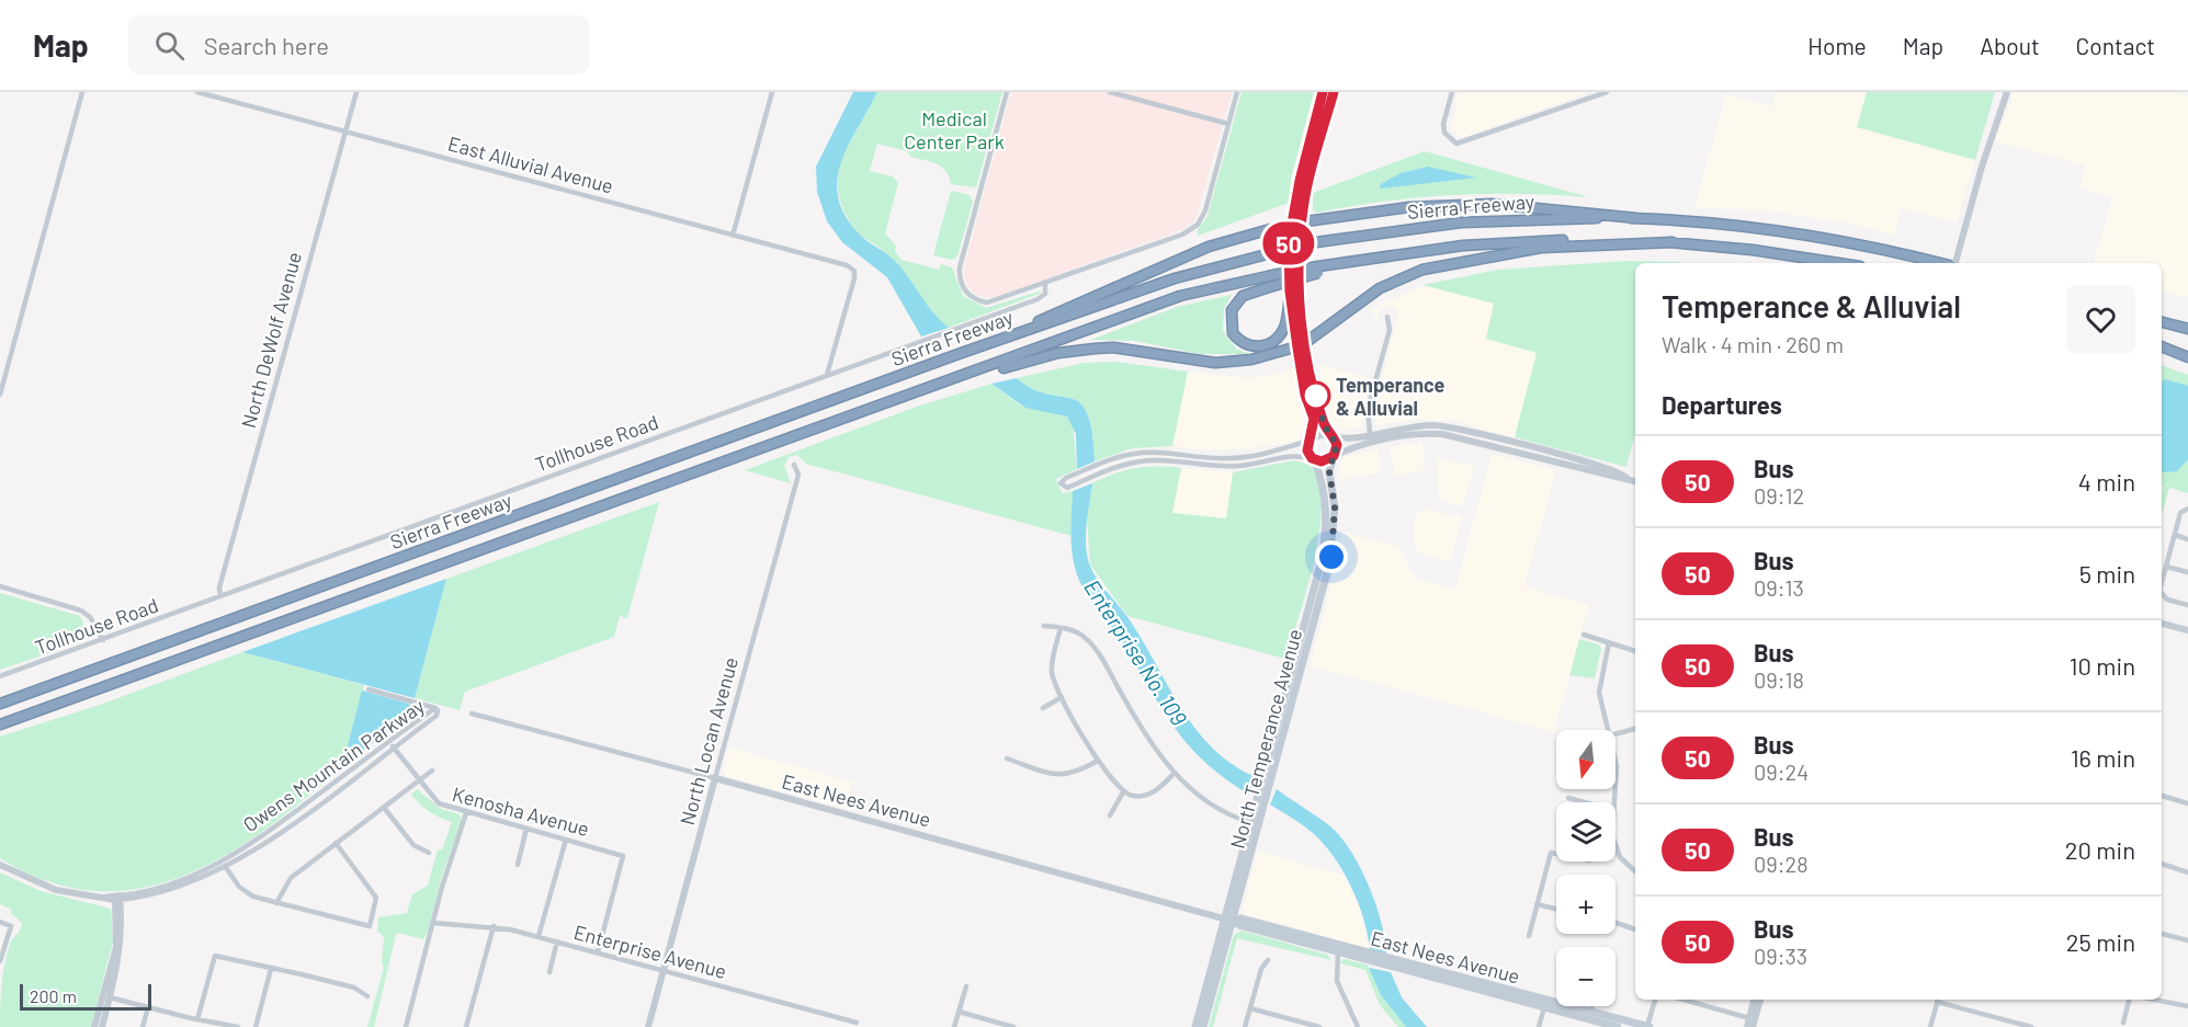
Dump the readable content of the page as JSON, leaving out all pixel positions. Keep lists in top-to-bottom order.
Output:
{
  "streets": {
    "highway": ["Sierra Freeway"],
    "main road": ["North Temperance Avenue", "East Nees Avenue"],
    "street": [
      "East Alluvial Avenue",
      "North DeWolf Avenue",
      "Tollhouse Road",
      "North Locan Avenue",
      "Owens Mountain Parkway",
      "Kenosha Avenue",
      "Enterprise Avenue"
    ]
  },
  "crossings": [
    ["East Alluvial Avenue", "North DeWolf Avenue"],
    ["East Alluvial Avenue", "Tollhouse Road"],
    ["North DeWolf Avenue", "Tollhouse Road"],
    ["North Temperance Avenue", "East Nees Avenue"],
    ["North Locan Avenue", "East Nees Avenue"],
    ["North Locan Avenue", "Enterprise Avenue"],
    ["Owens Mountain Parkway", "Kenosha Avenue"],
    ["Kenosha Avenue", "Enterprise Avenue"]
  ],
  "water": ["Enterprise No. 109"],
  "parks": ["Medical Center Park"],
  "places": ["Temperance & Alluvial"],
  "lines": ["bus line 50"],
  "scale_bar": "200 m",
  "north": "bottom",
  "page": {
    "header": "Map",
    "search": "Search here",
    "nav": [
      "Home",
      "Map",
      "About",
      "Contact"
    ],
    "on_map": "50",
    "heading": [
      ["Temperance & Alluvial", "Walk · 4 min · 260 m"],
      "Departures"
    ],
    "list": [
      {
        "mark": "50",
        "name": "Bus",
        "note": "09:12",
        "value": "4 min"
      },
      {
        "mark": "50",
        "name": "Bus",
        "note": "09:13",
        "value": "5 min"
      },
      {
        "mark": "50",
        "name": "Bus",
        "note": "09:18",
        "value": "10 min"
      },
      {
        "mark": "50",
        "name": "Bus",
        "note": "09:24",
        "value": "16 min"
      },
      {
        "mark": "50",
        "name": "Bus",
        "note": "09:28",
        "value": "20 min"
      },
      {
        "mark": "50",
        "name": "Bus",
        "note": "09:33",
        "value": "25 min"
      }
    ],
    "map_buttons": ["+", "−"],
    "scale": "200 m"
  }
}
